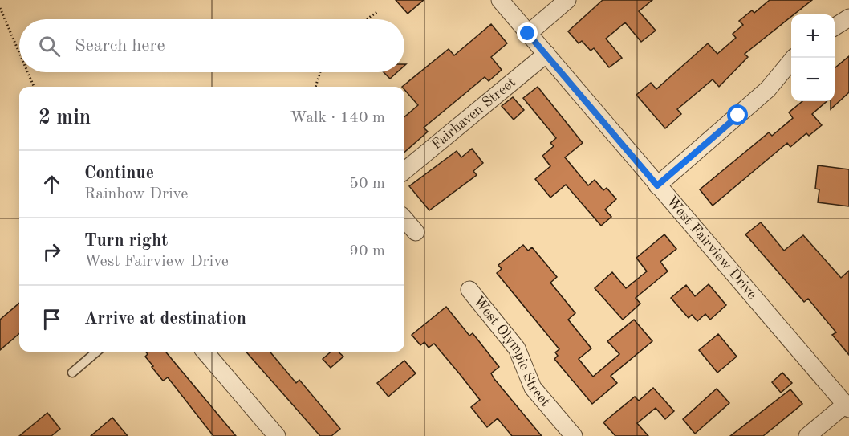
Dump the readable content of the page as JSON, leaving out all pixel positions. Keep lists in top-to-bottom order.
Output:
{
  "streets": {
    "street": ["Fairhaven Street", "West Fairview Drive", "West Olympic Street"]
  },
  "crossings": [
    ["Fairhaven Street", "West Fairview Drive"]
  ],
  "page": {
    "map_buttons": ["+", "−"],
    "search": "Search here",
    "heading": ["2 min", "Walk · 140 m"],
    "list": [
      ["Continue", "Rainbow Drive", "50 m"],
      ["Turn right", "West Fairview Drive", "90 m"],
      "Arrive at destination"
    ]
  }
}
